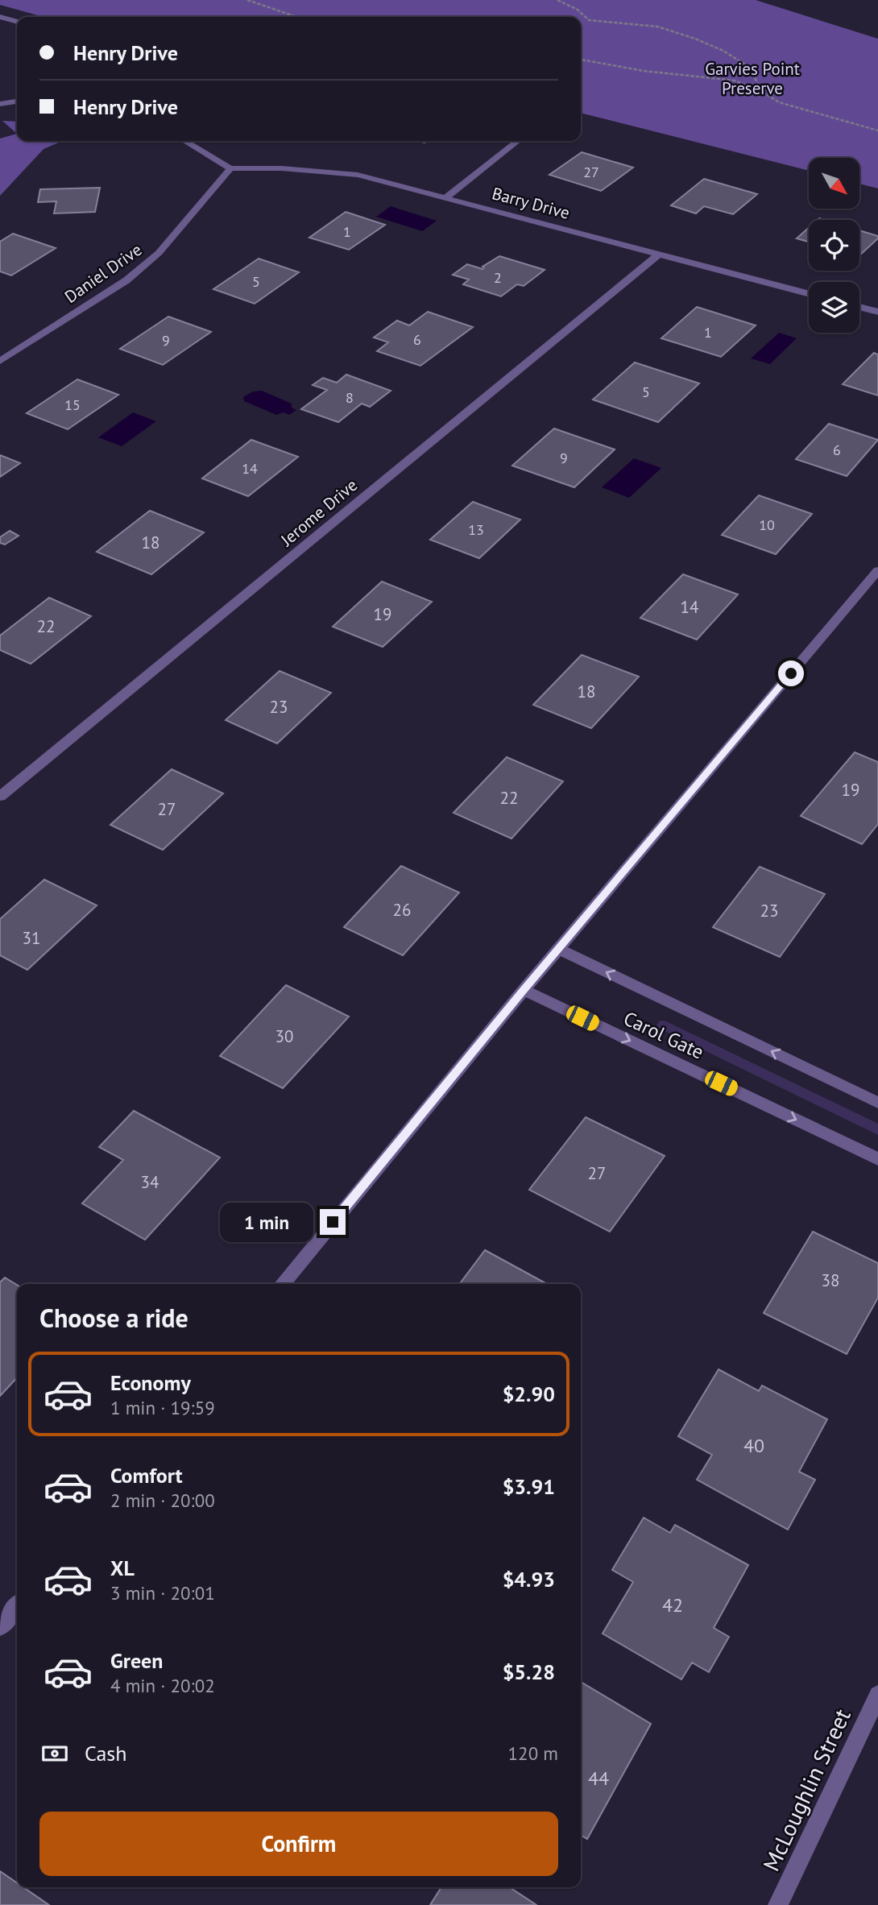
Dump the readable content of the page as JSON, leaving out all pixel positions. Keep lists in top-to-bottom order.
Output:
{
  "streets": {
    "street": [
      "Barry Drive",
      "Daniel Drive",
      "Jerome Drive",
      "Carol Gate",
      "McLoughlin Street"
    ]
  },
  "crossings": [
    ["Barry Drive", "Daniel Drive"],
    ["Barry Drive", "Jerome Drive"]
  ],
  "parks": ["Garvies Point Preserve"],
  "house_numbers": [
    "27",
    "1",
    "2",
    "5",
    "1",
    "6",
    "9",
    "5",
    "8",
    "15",
    "6",
    "9",
    "14",
    "10",
    "13",
    "18",
    "14",
    "19",
    "22",
    "18",
    "23",
    "19",
    "22",
    "27",
    "26",
    "23",
    "31",
    "30",
    "27",
    "34",
    "38",
    "40",
    "42",
    "44"
  ],
  "north": "bottom right",
  "page": {
    "banner": ["Henry Drive", "Henry Drive"],
    "bubble": "1 min",
    "heading": "Choose a ride",
    "list": [
      {
        "name": "Economy",
        "note": "1 min · 19:59",
        "value": "$2.90"
      },
      {
        "name": "Comfort",
        "note": "2 min · 20:00",
        "value": "$3.91"
      },
      {
        "name": "XL",
        "note": "3 min · 20:01",
        "value": "$4.93"
      },
      {
        "name": "Green",
        "note": "4 min · 20:02",
        "value": "$5.28"
      }
    ],
    "pay": ["Cash", "120 m"],
    "buttons": "Confirm"
  }
}
